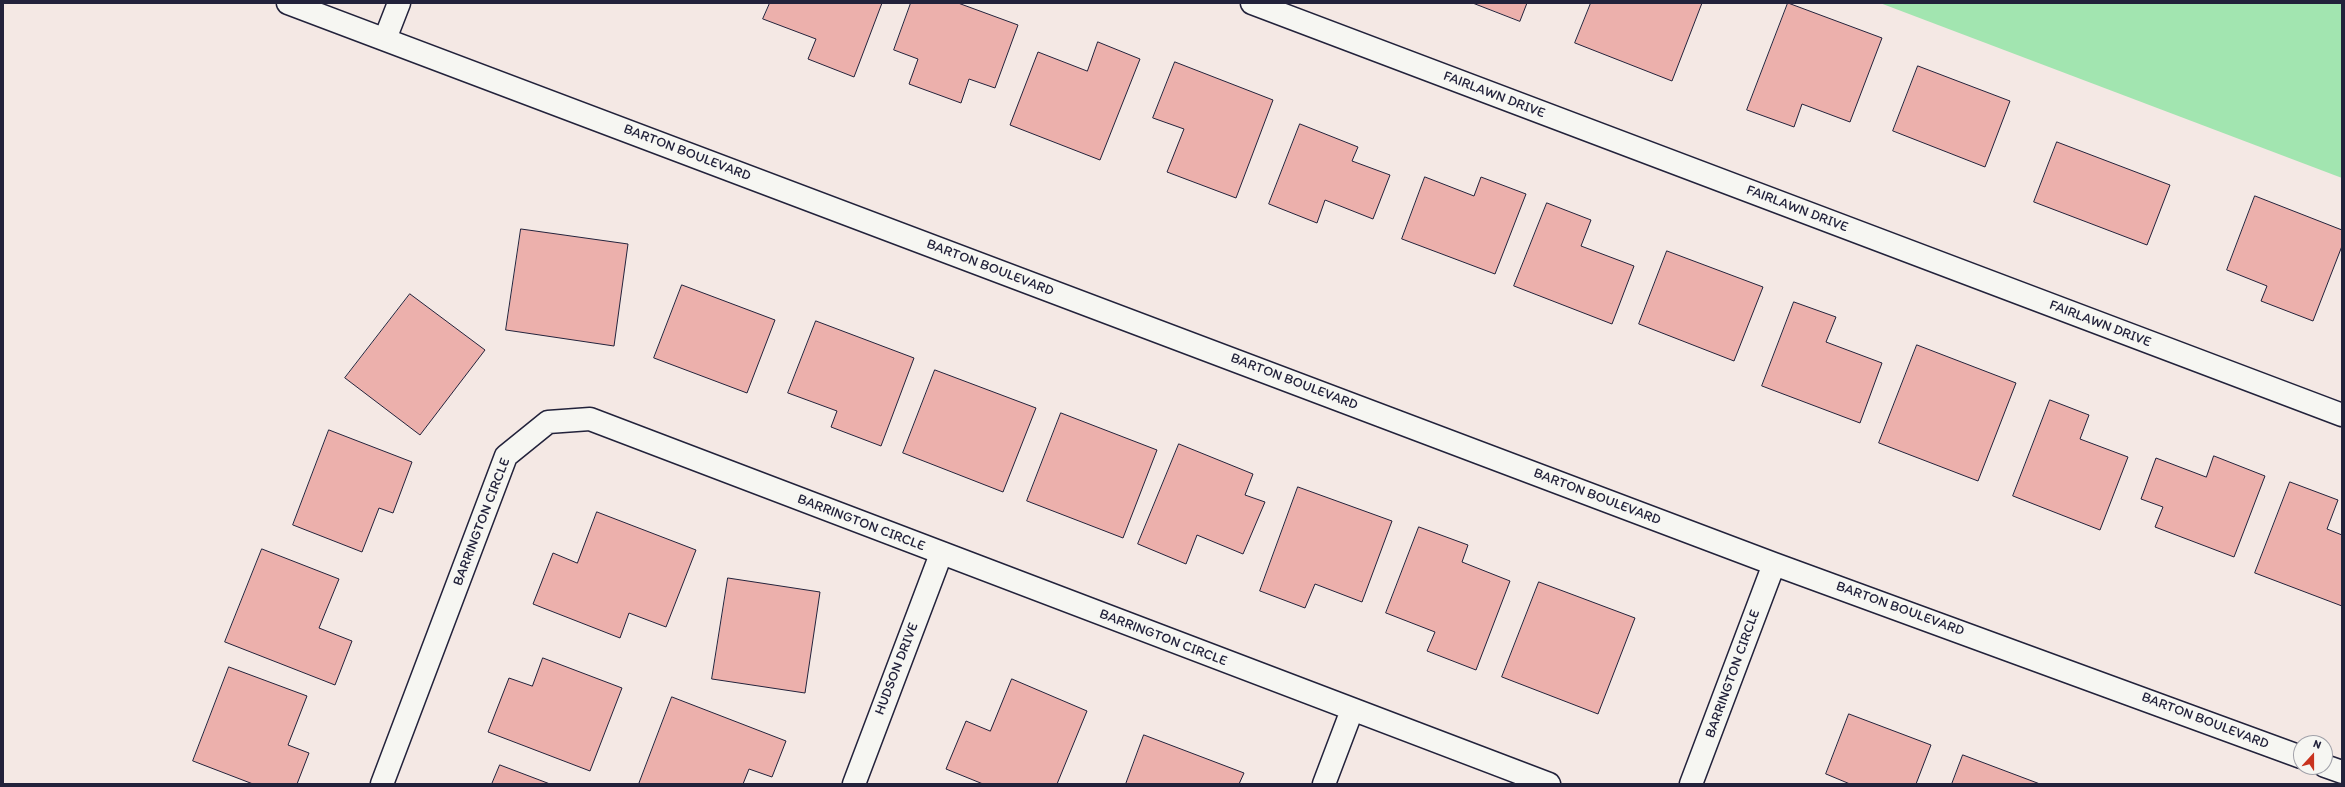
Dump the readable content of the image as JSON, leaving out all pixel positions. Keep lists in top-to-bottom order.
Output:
{
  "streets": {
    "street": [
      "FAIRLAWN DRIVE",
      "BARTON BOULEVARD",
      "BARRINGTON CIRCLE",
      "HUDSON DRIVE"
    ]
  },
  "crossings": [
    ["BARTON BOULEVARD", "BARRINGTON CIRCLE"],
    ["BARRINGTON CIRCLE", "HUDSON DRIVE"]
  ],
  "north": "top"
}
